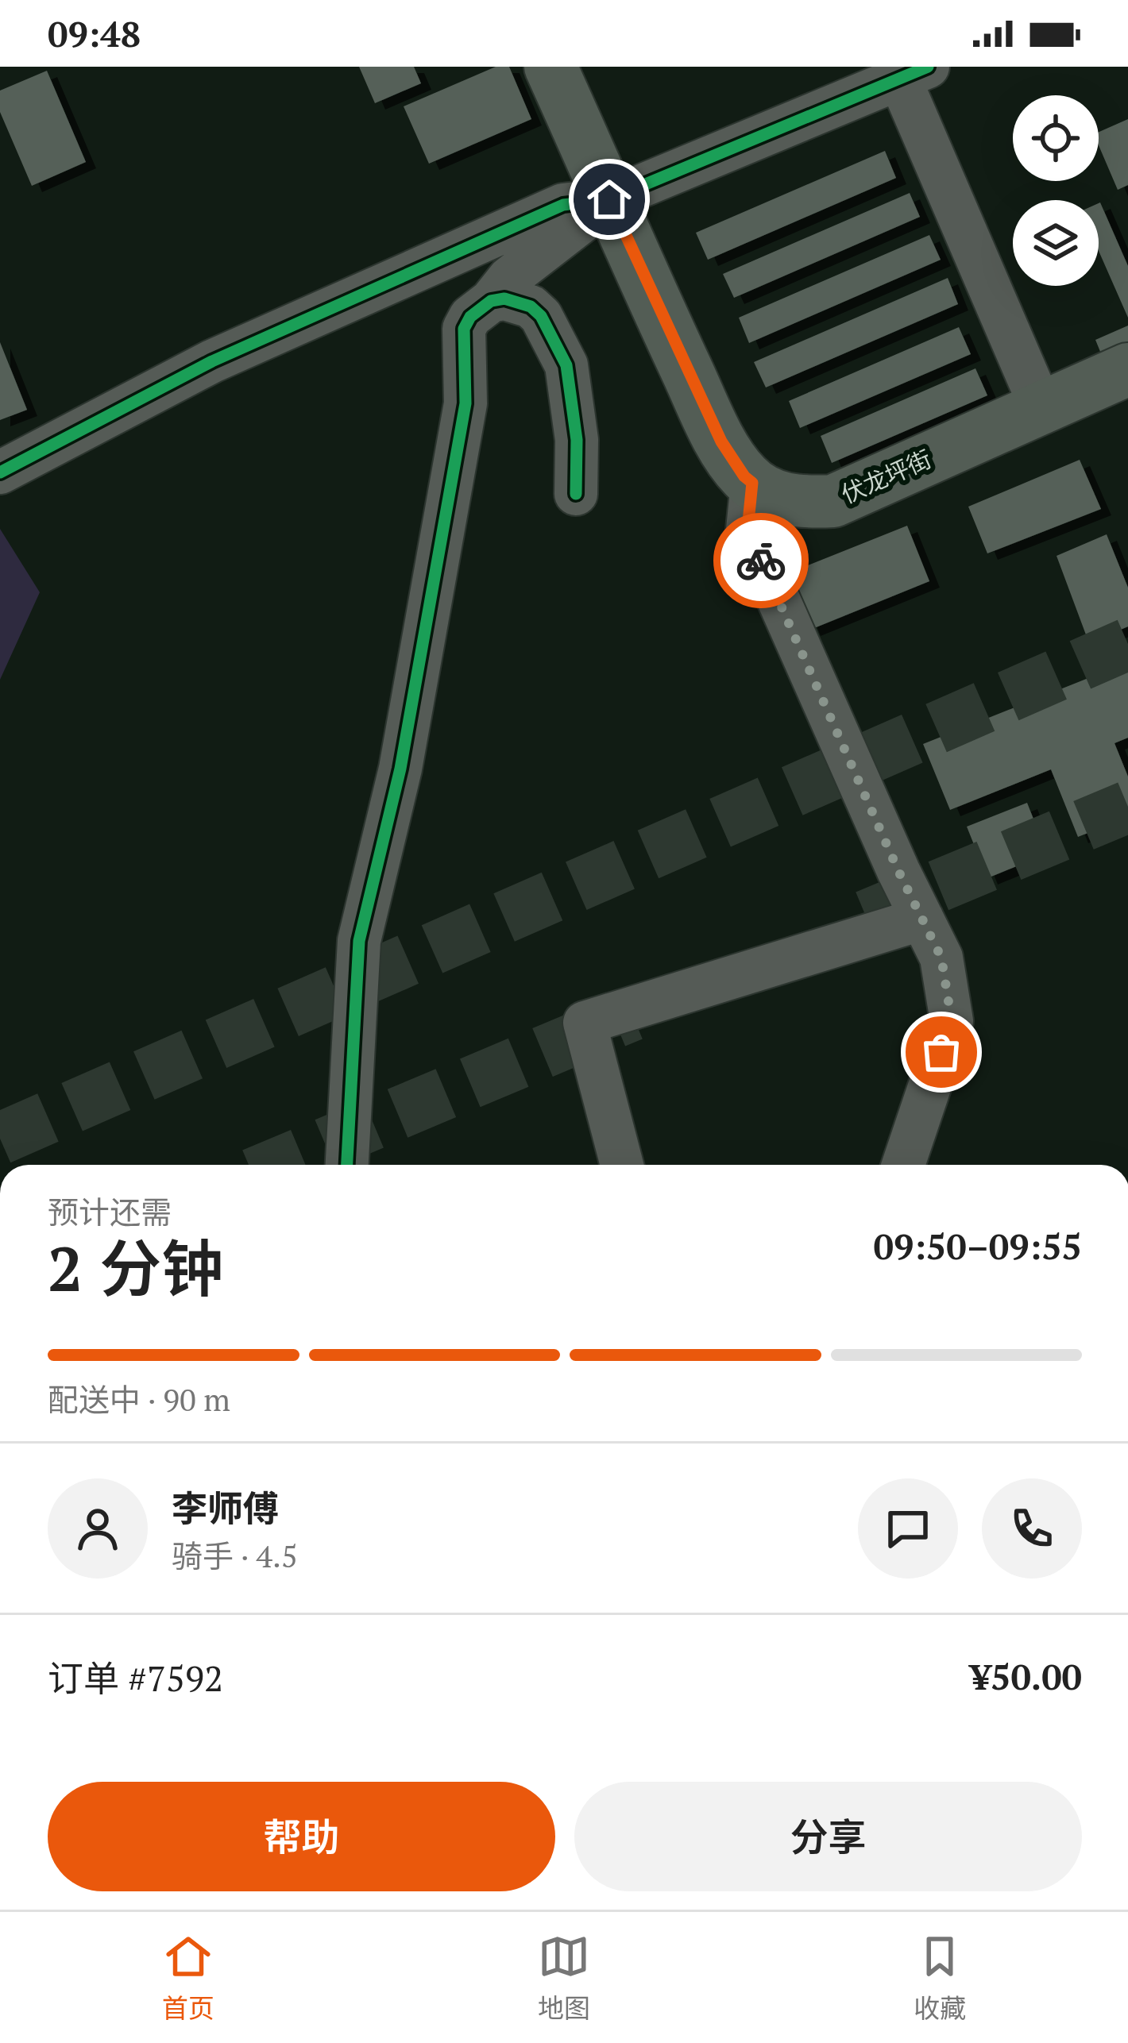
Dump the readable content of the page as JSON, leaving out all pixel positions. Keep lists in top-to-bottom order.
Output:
{
  "streets": {
    "main road": ["伏龙坪街"]
  },
  "page": {
    "status": "09:48",
    "heading": ["2 分钟", "预计还需", "09:50–09:55"],
    "panel": [
      "李师傅",
      "骑手 · 4.5",
      "订单 #7592",
      "¥50.00"
    ],
    "bar": "配送中 · 90 m",
    "buttons": ["帮助", "分享"],
    "tabs": ["首页", "地图", "收藏"]
  }
}
